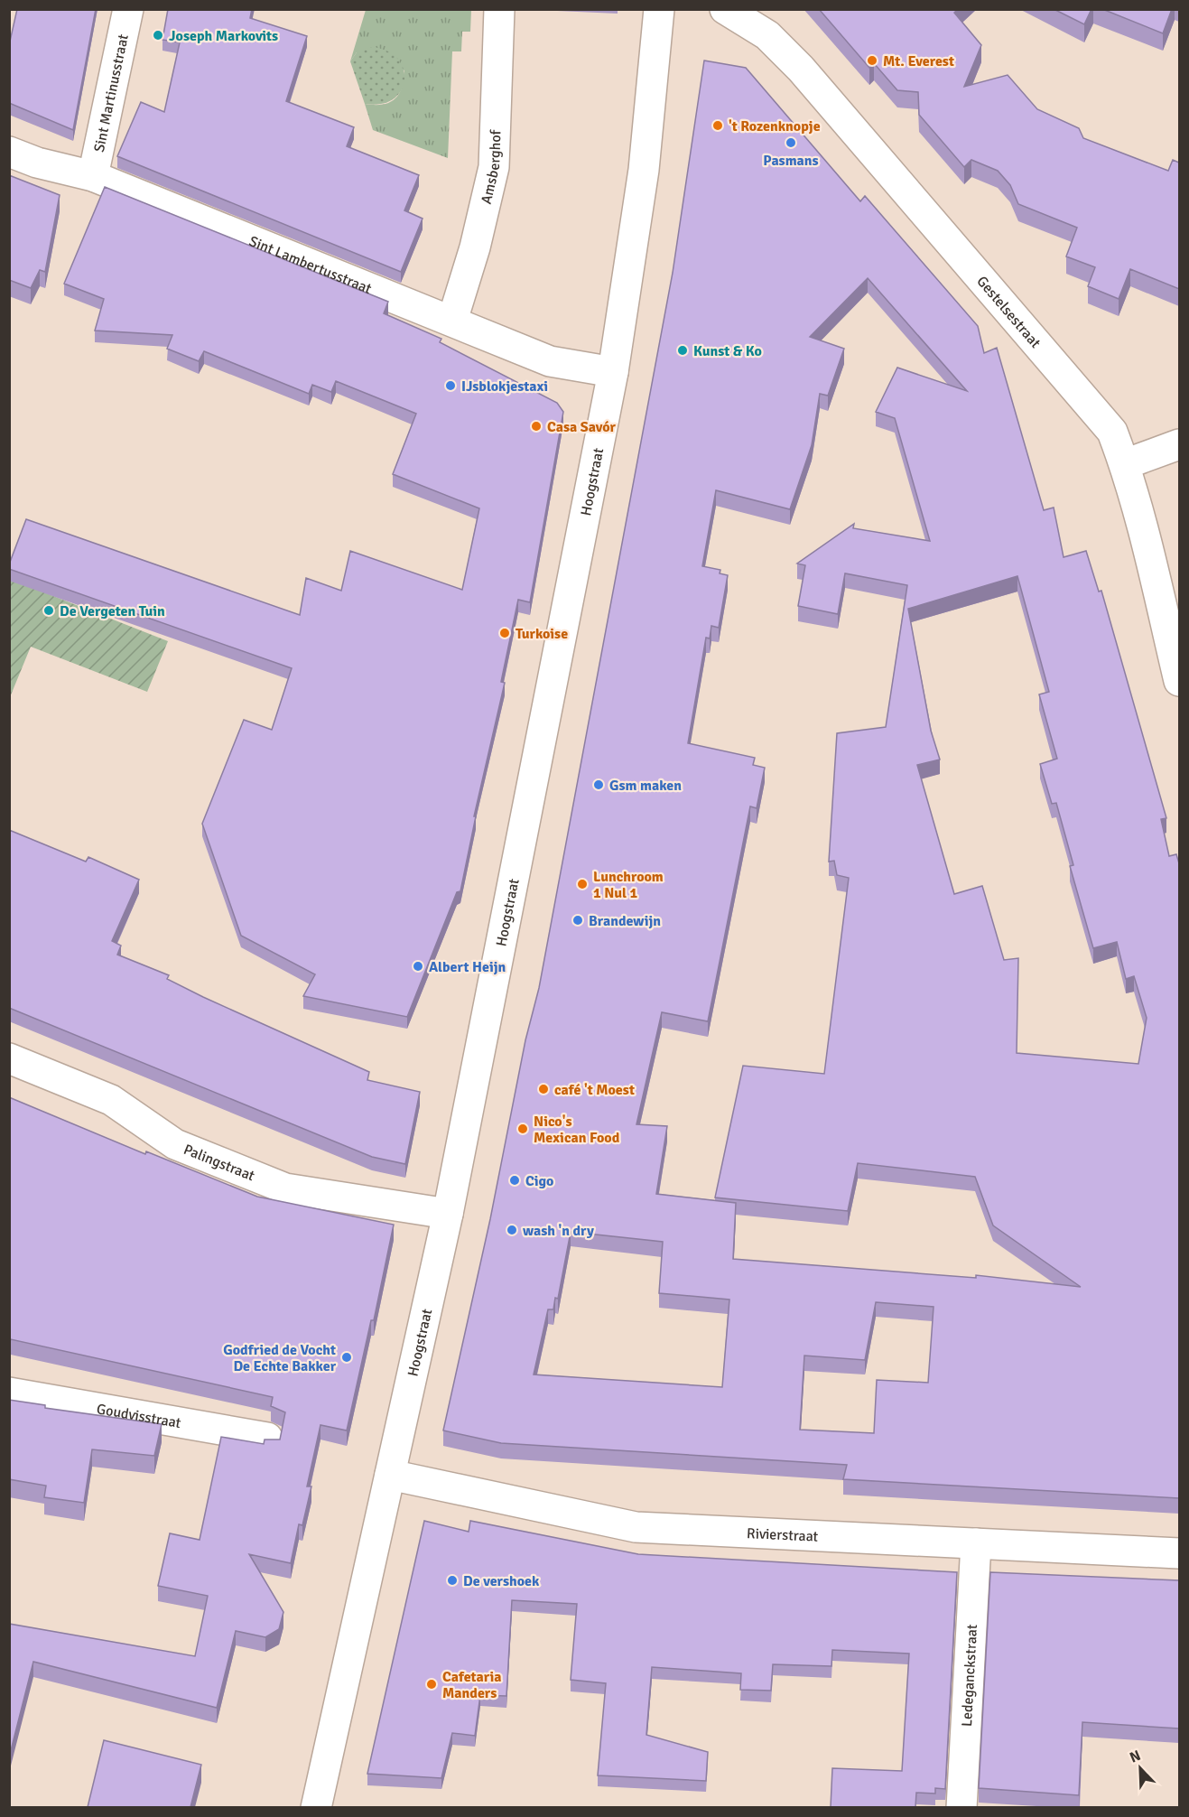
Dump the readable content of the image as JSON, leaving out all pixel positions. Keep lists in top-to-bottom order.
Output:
{
  "streets": {
    "street": [
      "Sint Martinusstraat",
      "Amsberghof",
      "Sint Lambertusstraat",
      "Gestelsestraat",
      "Hoogstraat",
      "Palingstraat",
      "Goudvisstraat",
      "Rivierstraat",
      "Ledeganckstraat"
    ]
  },
  "crossings": [
    ["Sint Martinusstraat", "Sint Lambertusstraat"],
    ["Amsberghof", "Sint Lambertusstraat"],
    ["Sint Lambertusstraat", "Hoogstraat"],
    ["Hoogstraat", "Palingstraat"],
    ["Hoogstraat", "Rivierstraat"],
    ["Rivierstraat", "Ledeganckstraat"]
  ],
  "places": [
    "Joseph Markovits",
    "Mt. Everest",
    "'t Rozenknopje",
    "Pasmans",
    "Kunst & Ko",
    "IJsblokjestaxi",
    "Casa Savór",
    "De Vergeten Tuin",
    "Turkoise",
    "Gsm maken",
    "Lunchroom 1 Nul 1",
    "Brandewijn",
    "Albert Heijn",
    "café 't Moest",
    "Nico's Mexican Food",
    "Cigo",
    "wash 'n dry",
    "Godfried de Vocht De Echte Bakker",
    "De vershoek",
    "Cafetaria Manders"
  ],
  "north": "top left"
}
